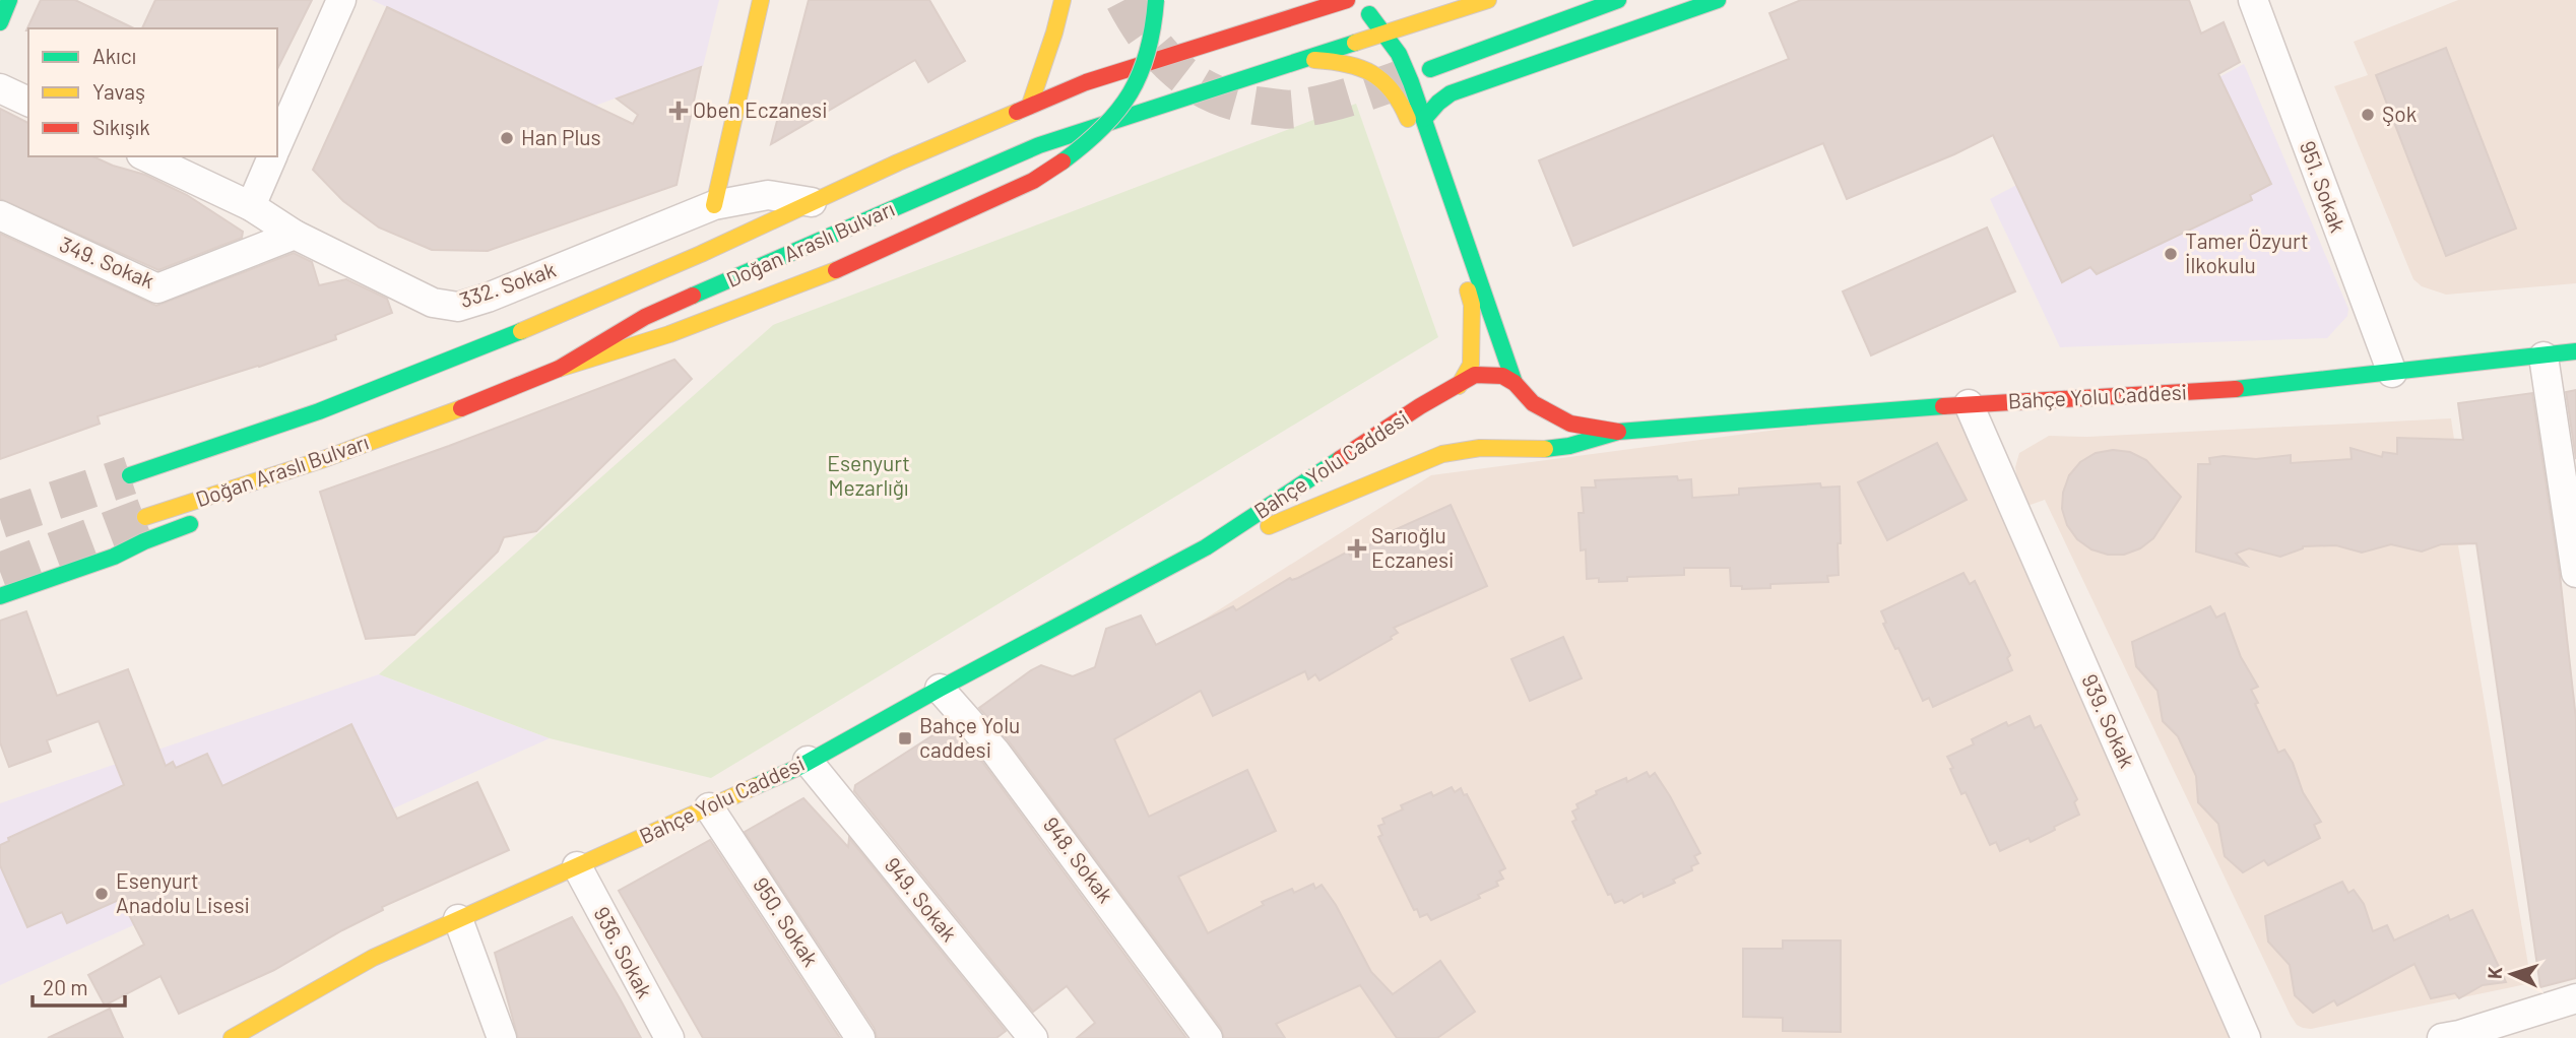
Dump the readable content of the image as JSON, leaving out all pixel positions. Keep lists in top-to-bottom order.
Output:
{
  "streets": {
    "main road": ["Doğan Araslı Bulvarı", "Bahçe Yolu Caddesi"],
    "street": [
      "951. Sokak",
      "349. Sokak",
      "332. Sokak",
      "939. Sokak",
      "948. Sokak",
      "949. Sokak",
      "950. Sokak",
      "936. Sokak"
    ]
  },
  "crossings": [
    ["951. Sokak", "Bahçe Yolu Caddesi"],
    ["Doğan Araslı Bulvarı", "332. Sokak"],
    ["349. Sokak", "332. Sokak"],
    ["Bahçe Yolu Caddesi", "939. Sokak"],
    ["Bahçe Yolu Caddesi", "948. Sokak"],
    ["Bahçe Yolu Caddesi", "949. Sokak"],
    ["Bahçe Yolu Caddesi", "950. Sokak"],
    ["Bahçe Yolu Caddesi", "936. Sokak"]
  ],
  "parks": ["Esenyurt Mezarlığı"],
  "places": {
    "health": ["Oben Eczanesi", "Sarıoğlu Eczanesi"],
    "other": [
      "Şok",
      "Han Plus",
      "Tamer Özyurt İlkokulu",
      "Esenyurt Anadolu Lisesi"
    ],
    "transit": ["Bahçe Yolu caddesi"]
  },
  "legend": ["Akıcı", "Yavaş", "Sıkışık"],
  "scale_bar": "20 m",
  "north": "left"
}
